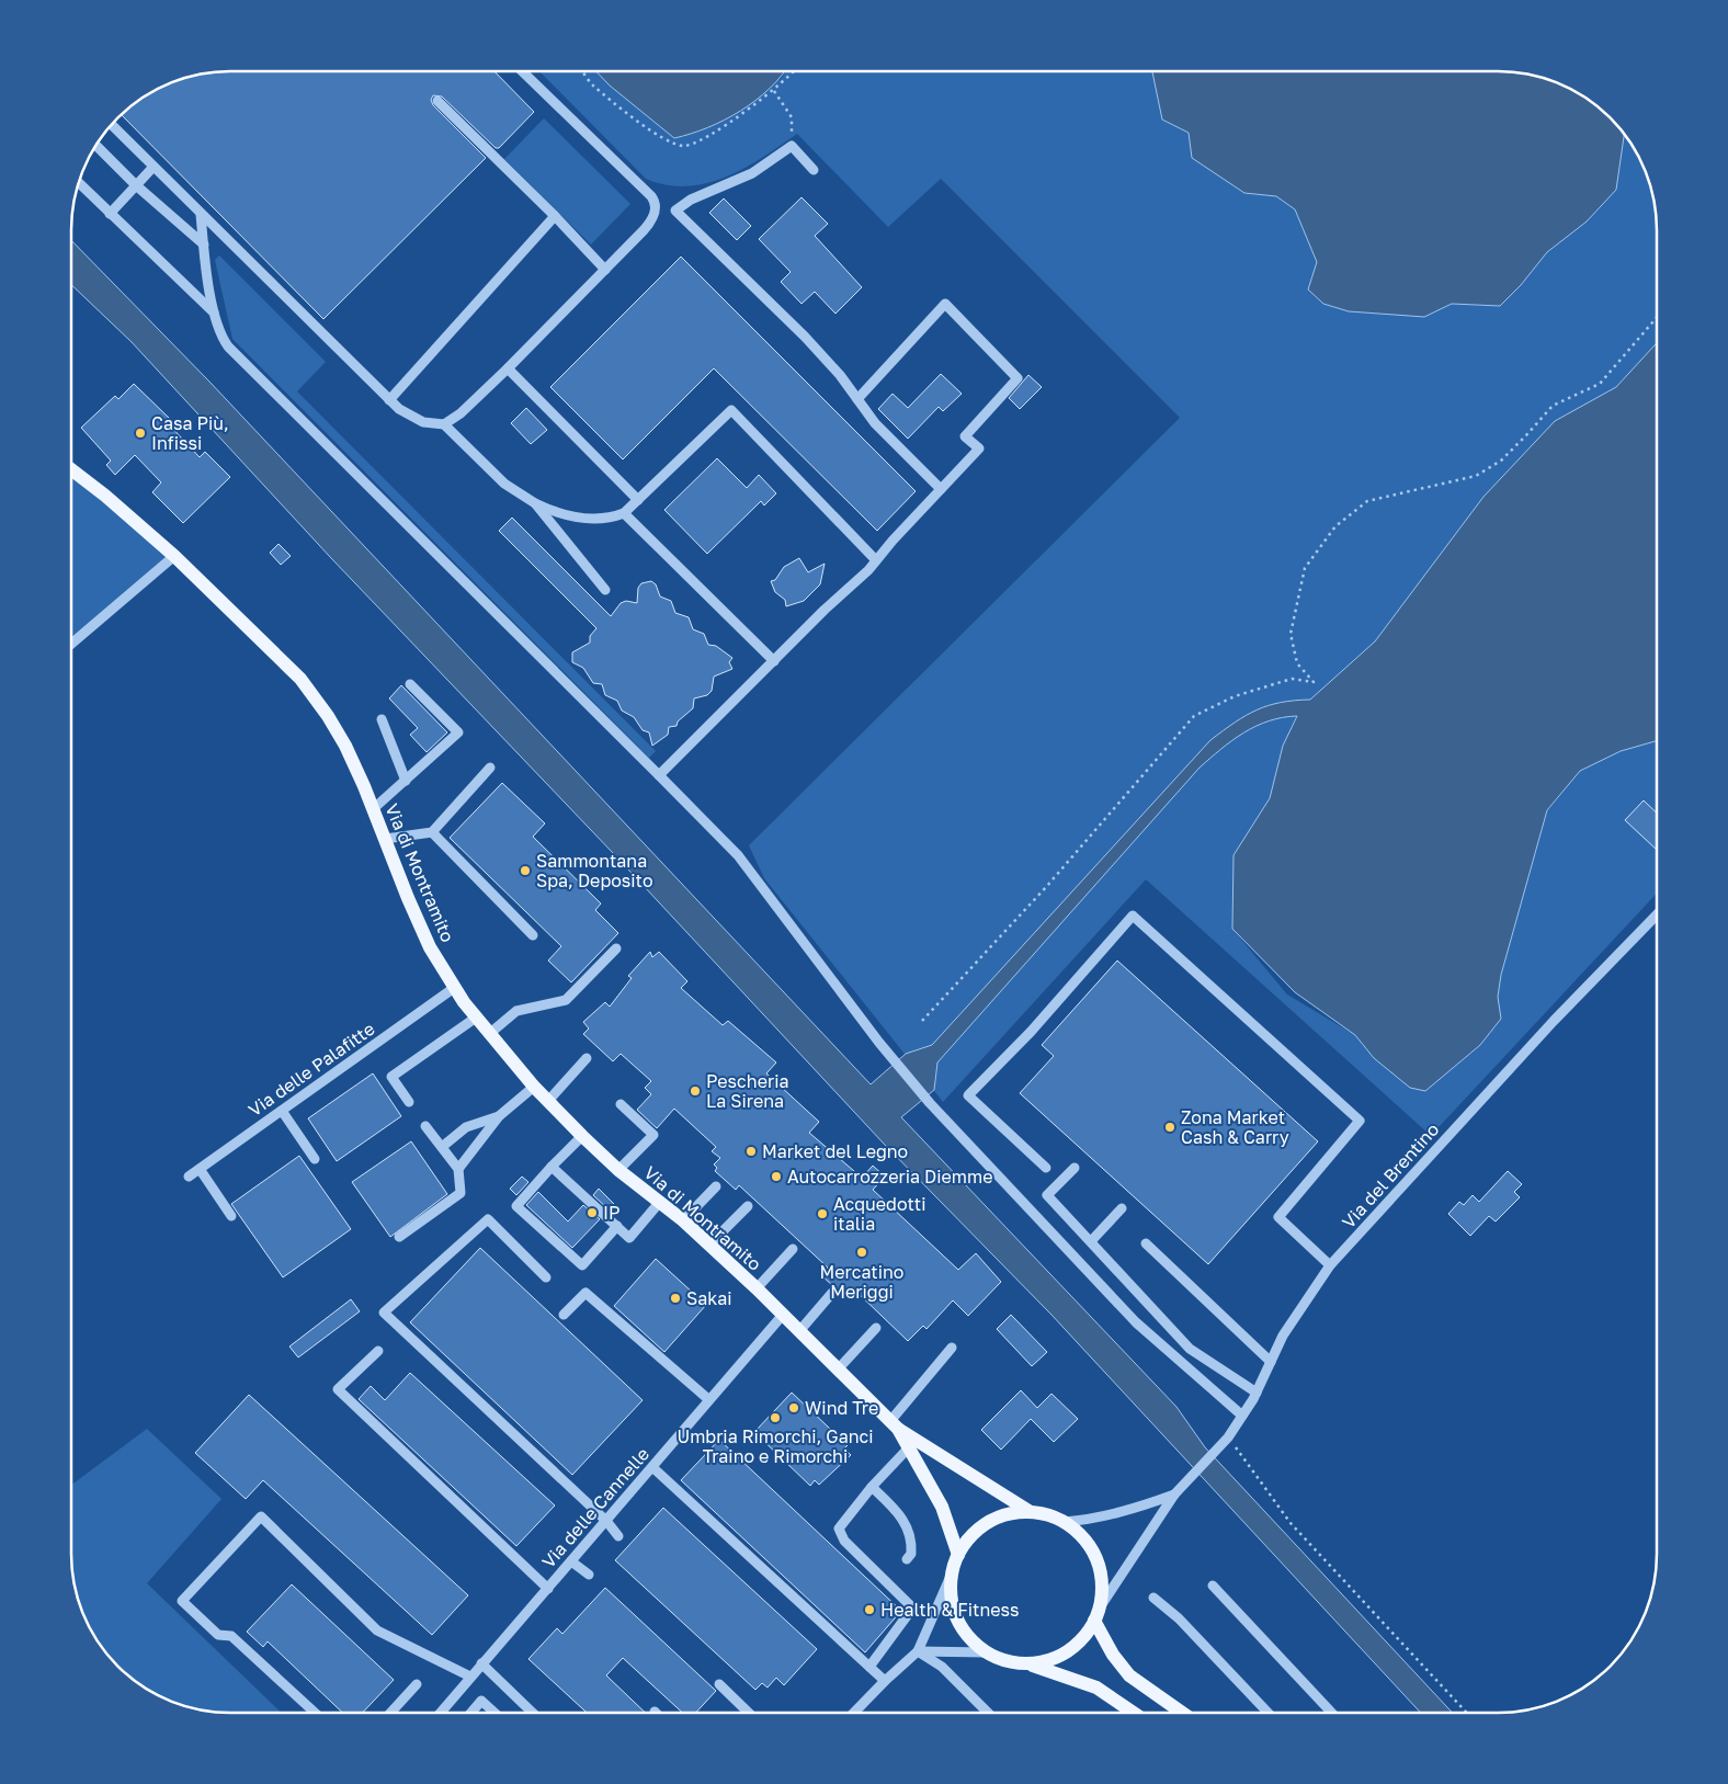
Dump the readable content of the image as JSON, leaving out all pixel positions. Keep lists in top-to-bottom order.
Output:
{
  "streets": {
    "main road": ["Via di Montramito"],
    "street": ["Via delle Palafitte", "Via del Brentino", "Via delle Cannelle"]
  },
  "crossings": [
    ["Via di Montramito", "Via delle Palafitte"],
    ["Via di Montramito", "Via del Brentino"],
    ["Via di Montramito", "Via delle Cannelle"]
  ],
  "places": [
    "Casa Più, Infissi",
    "Sammontana Spa, Deposito",
    "Pescheria La Sirena",
    "Zona Market Cash & Carry",
    "Market del Legno",
    "Autocarrozzeria Diemme",
    "IP",
    "Acquedotti italia",
    "Mercatino Meriggi",
    "Sakai",
    "Wind Tre",
    "Umbria Rimorchi, Ganci Traino e Rimorchi",
    "Health & Fitness"
  ]
}
